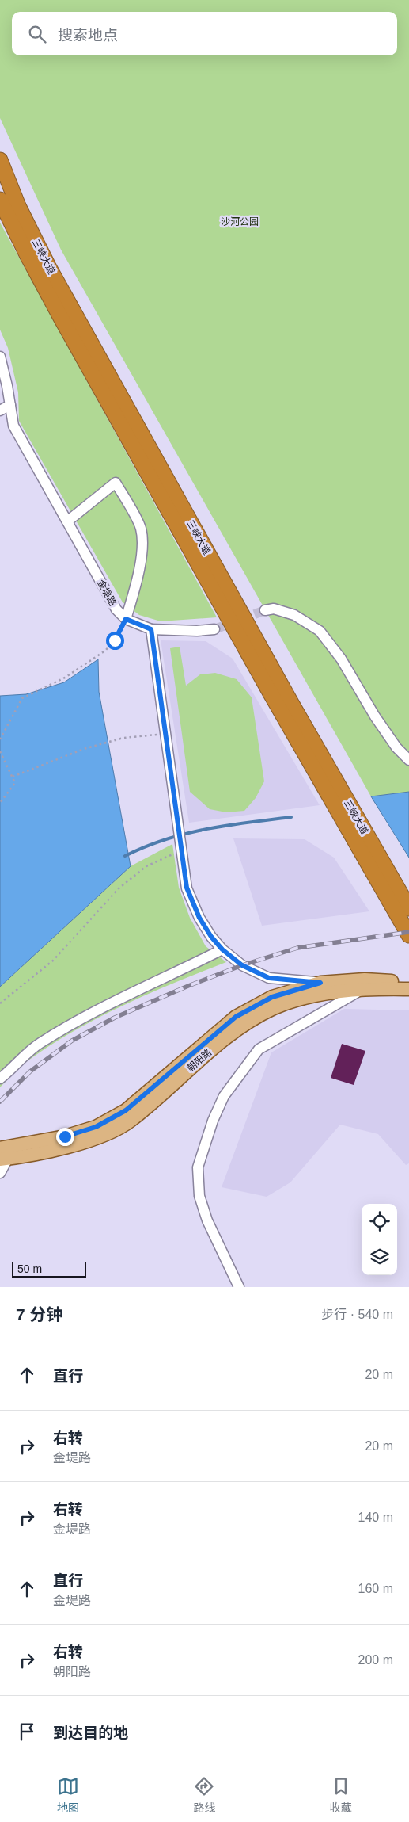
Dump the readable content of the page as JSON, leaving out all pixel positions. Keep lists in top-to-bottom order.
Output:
{
  "streets": {
    "highway": ["三峡大道"],
    "main road": ["朝阳路"],
    "street": ["金堤路"]
  },
  "parks": ["沙河公园"],
  "scale_bar": "50 m",
  "page": {
    "search": "搜索地点",
    "scale": "50 m",
    "heading": ["7 分钟", "步行 · 540 m"],
    "list": [
      ["直行", "20 m"],
      ["右转", "金堤路", "20 m"],
      ["右转", "金堤路", "140 m"],
      ["直行", "金堤路", "160 m"],
      ["右转", "朝阳路", "200 m"],
      "到达目的地"
    ],
    "nav": ["地图", "路线", "收藏"]
  }
}
